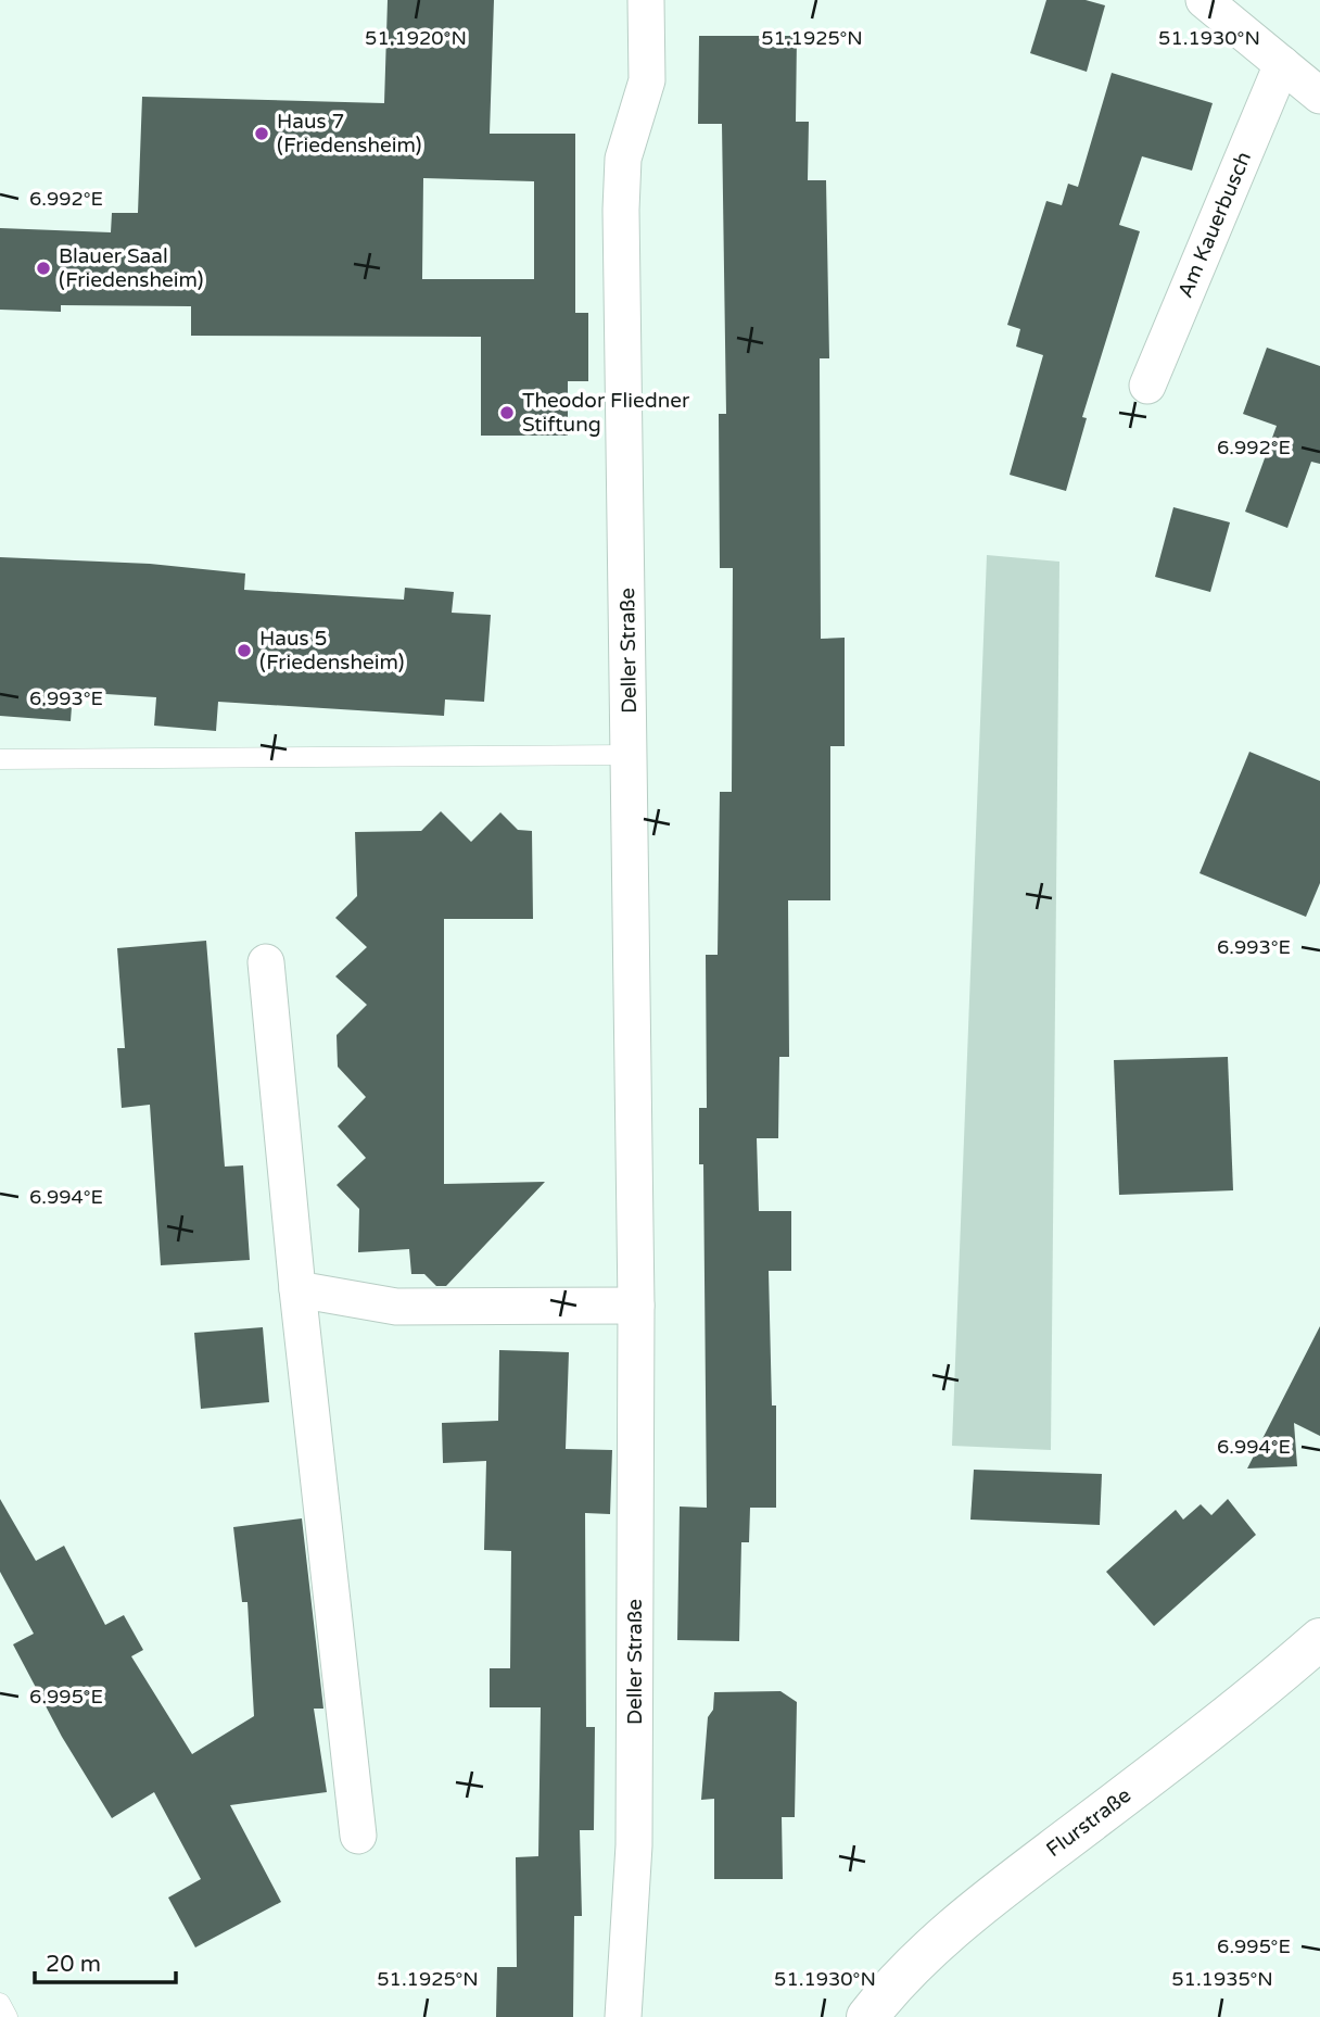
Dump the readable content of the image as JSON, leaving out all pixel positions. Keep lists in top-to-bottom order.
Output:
{
  "streets": {
    "main road": ["Flurstraße"],
    "street": ["Am Kauerbusch", "Deller Straße"]
  },
  "places": [
    "Haus 7 (Friedensheim)",
    "Blauer Saal (Friedensheim)",
    "Theodor Fliedner Stiftung",
    "Haus 5 (Friedensheim)"
  ],
  "scale_bar": "20 m",
  "coordinates": [
    "51.1920°N",
    "51.1925°N",
    "51.1930°N",
    "6.992°E",
    "6.993°E",
    "6.994°E",
    "6.995°E",
    "51.1935°N"
  ]
}
